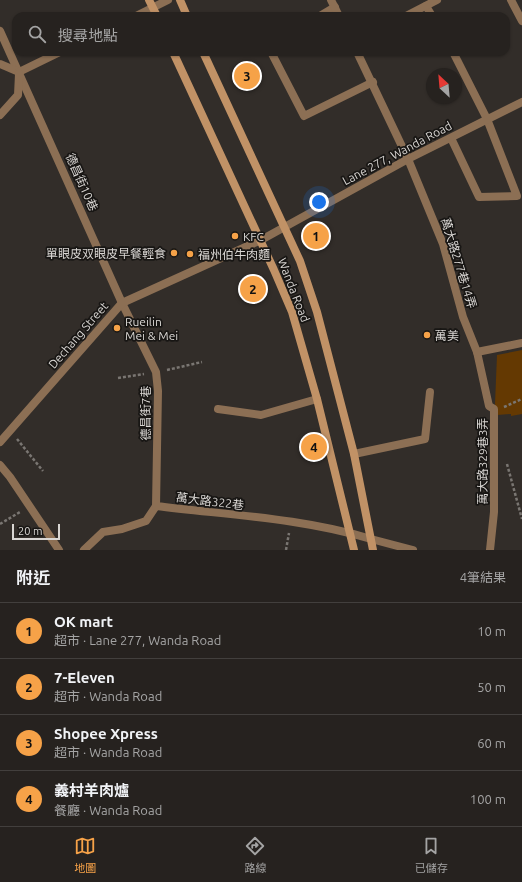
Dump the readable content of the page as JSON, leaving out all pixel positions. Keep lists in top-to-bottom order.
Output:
{
  "streets": {
    "main road": ["Wanda Road"],
    "street": [
      "Lane 277, Wanda Road",
      "德昌街10巷",
      "萬大路277巷14弄",
      "Dechang Street",
      "德昌街7巷",
      "萬大路329巷3弄",
      "萬大路322巷"
    ]
  },
  "crossings": [
    ["Lane 277, Wanda Road", "萬大路277巷14弄"],
    ["Lane 277, Wanda Road", "Wanda Road"],
    ["Lane 277, Wanda Road", "Dechang Street"],
    ["德昌街10巷", "Dechang Street"],
    ["德昌街10巷", "德昌街7巷"],
    ["萬大路277巷14弄", "萬大路329巷3弄"],
    ["Wanda Road", "Dechang Street"],
    ["Wanda Road", "萬大路322巷"],
    ["Dechang Street", "德昌街7巷"],
    ["德昌街7巷", "萬大路322巷"]
  ],
  "places": [
    "KFC",
    "單眼皮双眼皮早餐輕食",
    "福州伯牛肉麵",
    "Rueilin Mei & Mei",
    "萬美"
  ],
  "scale_bar": "20 m",
  "north": "top left",
  "page": {
    "search": "搜尋地點",
    "pins": [
      "3",
      "1",
      "2",
      "4"
    ],
    "scale": "20 m",
    "heading": ["附近", "4筆結果"],
    "list": [
      {
        "mark": "1",
        "name": "OK mart",
        "note": "超市 · Lane 277, Wanda Road",
        "value": "10 m"
      },
      {
        "mark": "2",
        "name": "7-Eleven",
        "note": "超市 · Wanda Road",
        "value": "50 m"
      },
      {
        "mark": "3",
        "name": "Shopee Xpress",
        "note": "超市 · Wanda Road",
        "value": "60 m"
      },
      {
        "mark": "4",
        "name": "義村羊肉爐",
        "note": "餐廳 · Wanda Road",
        "value": "100 m"
      }
    ],
    "nav": ["地圖", "路線", "已儲存"]
  }
}
